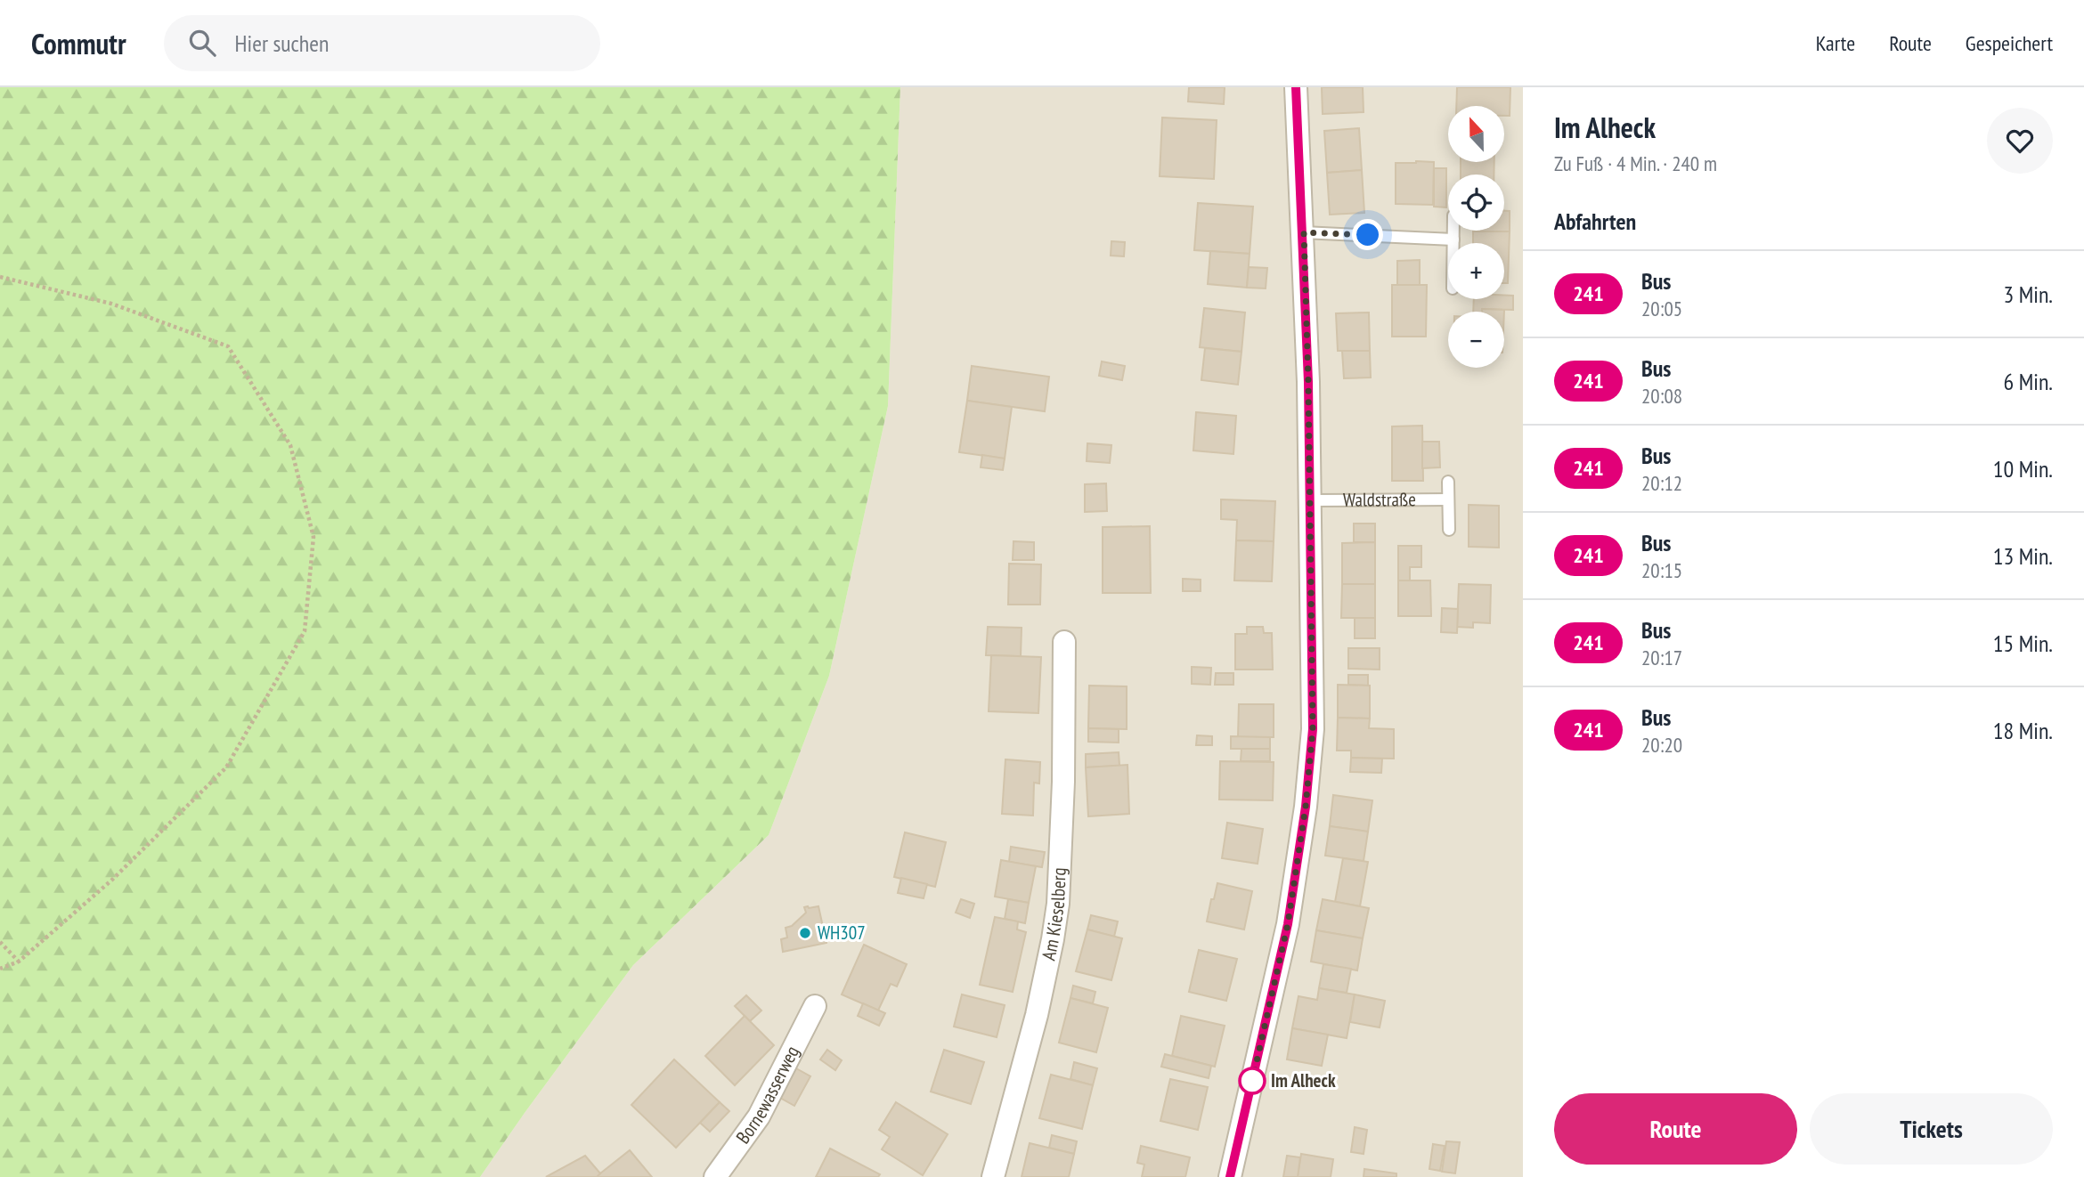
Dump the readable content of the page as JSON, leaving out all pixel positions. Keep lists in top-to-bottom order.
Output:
{
  "streets": {
    "street": ["Am Kieselberg", "Bornewasserweg"],
    "lane": ["Waldstraße"]
  },
  "places": ["WH307", "Im Alheck"],
  "lines": ["bus line 241"],
  "north": "top",
  "page": {
    "header": "Commutr",
    "search": "Hier suchen",
    "nav": ["Karte", "Route", "Gespeichert"],
    "heading": [
      ["Im Alheck", "Zu Fuß · 4 Min. · 240 m"],
      "Abfahrten"
    ],
    "map_buttons": ["+", "−"],
    "list": [
      {
        "mark": "241",
        "name": "Bus",
        "note": "20:05",
        "value": "3 Min."
      },
      {
        "mark": "241",
        "name": "Bus",
        "note": "20:08",
        "value": "6 Min."
      },
      {
        "mark": "241",
        "name": "Bus",
        "note": "20:12",
        "value": "10 Min."
      },
      {
        "mark": "241",
        "name": "Bus",
        "note": "20:15",
        "value": "13 Min."
      },
      {
        "mark": "241",
        "name": "Bus",
        "note": "20:17",
        "value": "15 Min."
      },
      {
        "mark": "241",
        "name": "Bus",
        "note": "20:20",
        "value": "18 Min."
      }
    ],
    "buttons": ["Route", "Tickets"]
  }
}
